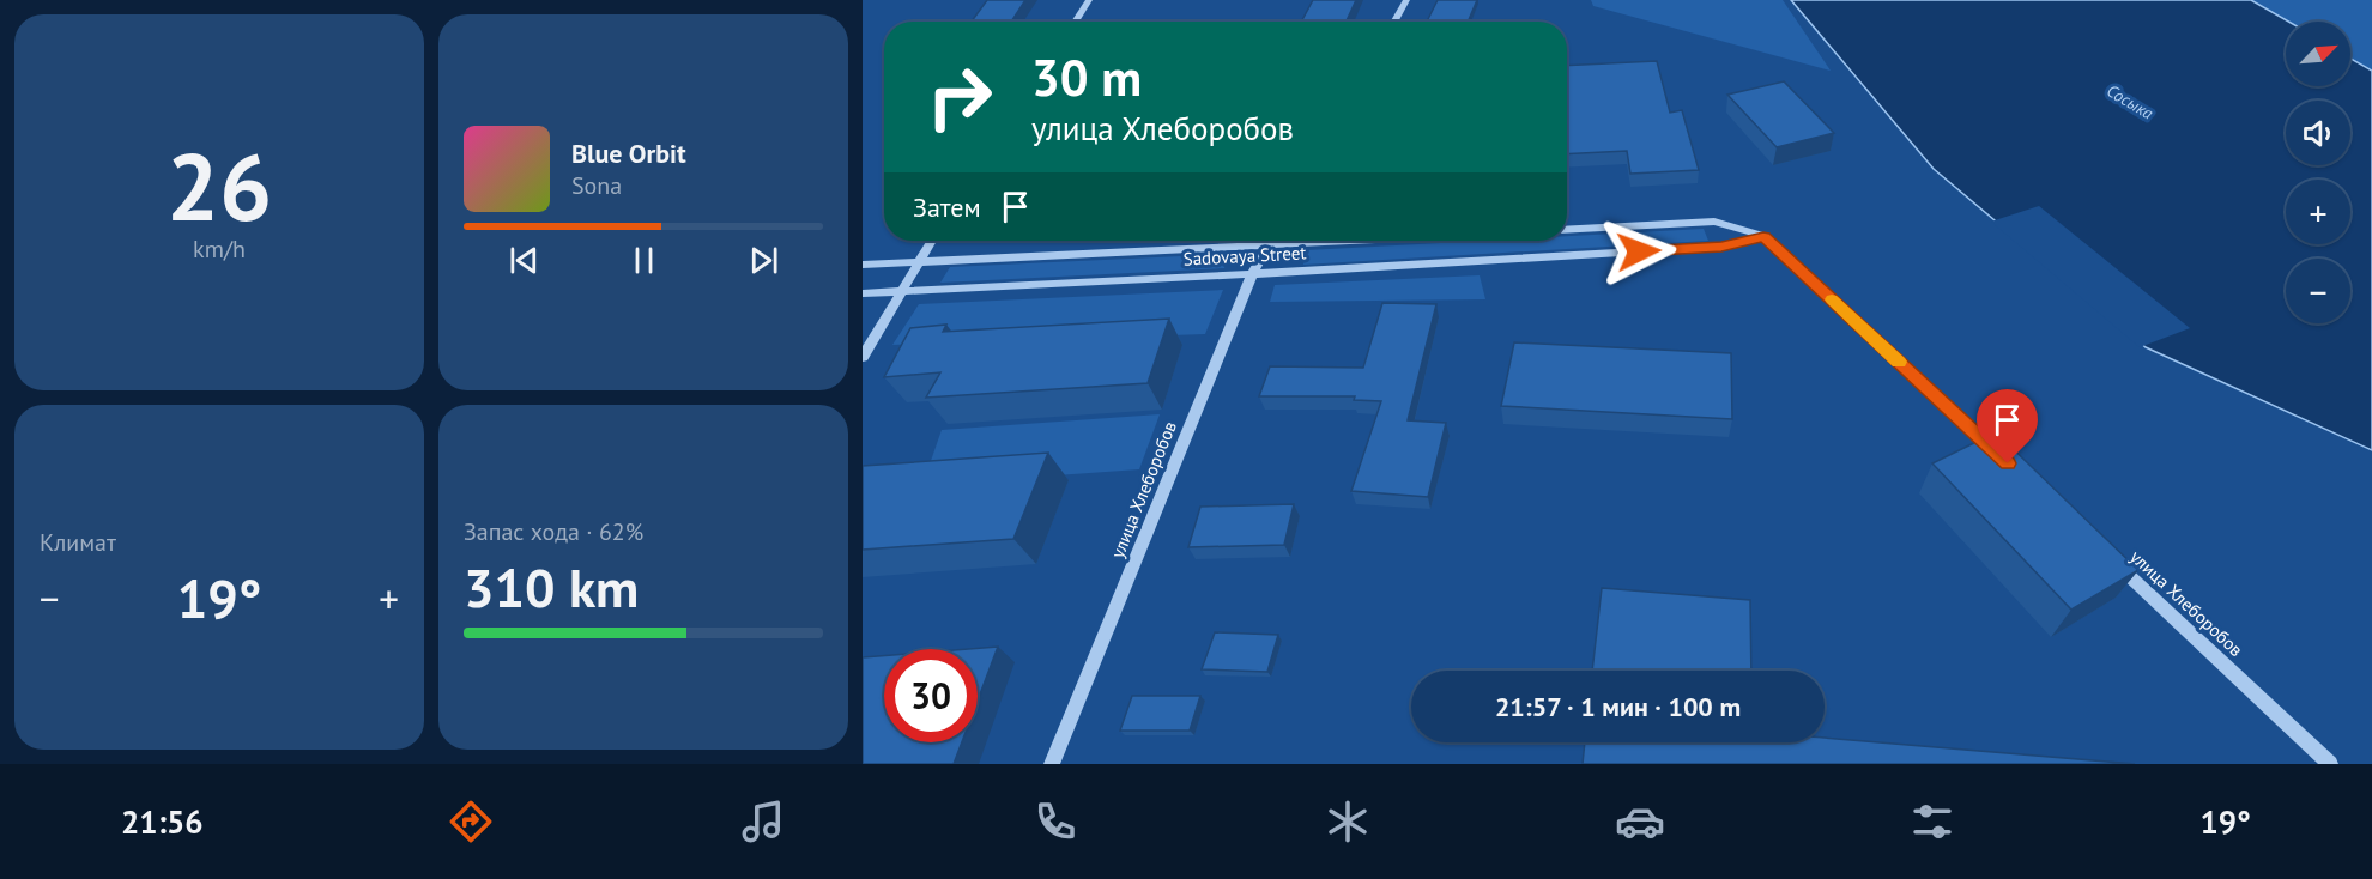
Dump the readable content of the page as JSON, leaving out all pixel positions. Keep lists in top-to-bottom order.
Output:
{
  "streets": {
    "street": ["Sadovaya Street", "улица Хлеборобов"]
  },
  "crossings": [
    ["Sadovaya Street", "улица Хлеборобов"]
  ],
  "water": ["Сосыка"],
  "north": "top right",
  "page": {
    "tile": [
      ["26", "km/h"],
      "Климат",
      ["Запас хода · 62%", "310 km"]
    ],
    "map_buttons": ["+", "−"],
    "turn": ["30 m", "улица Хлеборобов"],
    "song": ["Blue Orbit", "Sona"],
    "then": "Затем",
    "heat": ["−", "19°", "+"],
    "limit": "30",
    "trip": "21:57 · 1 мин · 100 m",
    "tabs": ["21:56", "19°"]
  }
}
